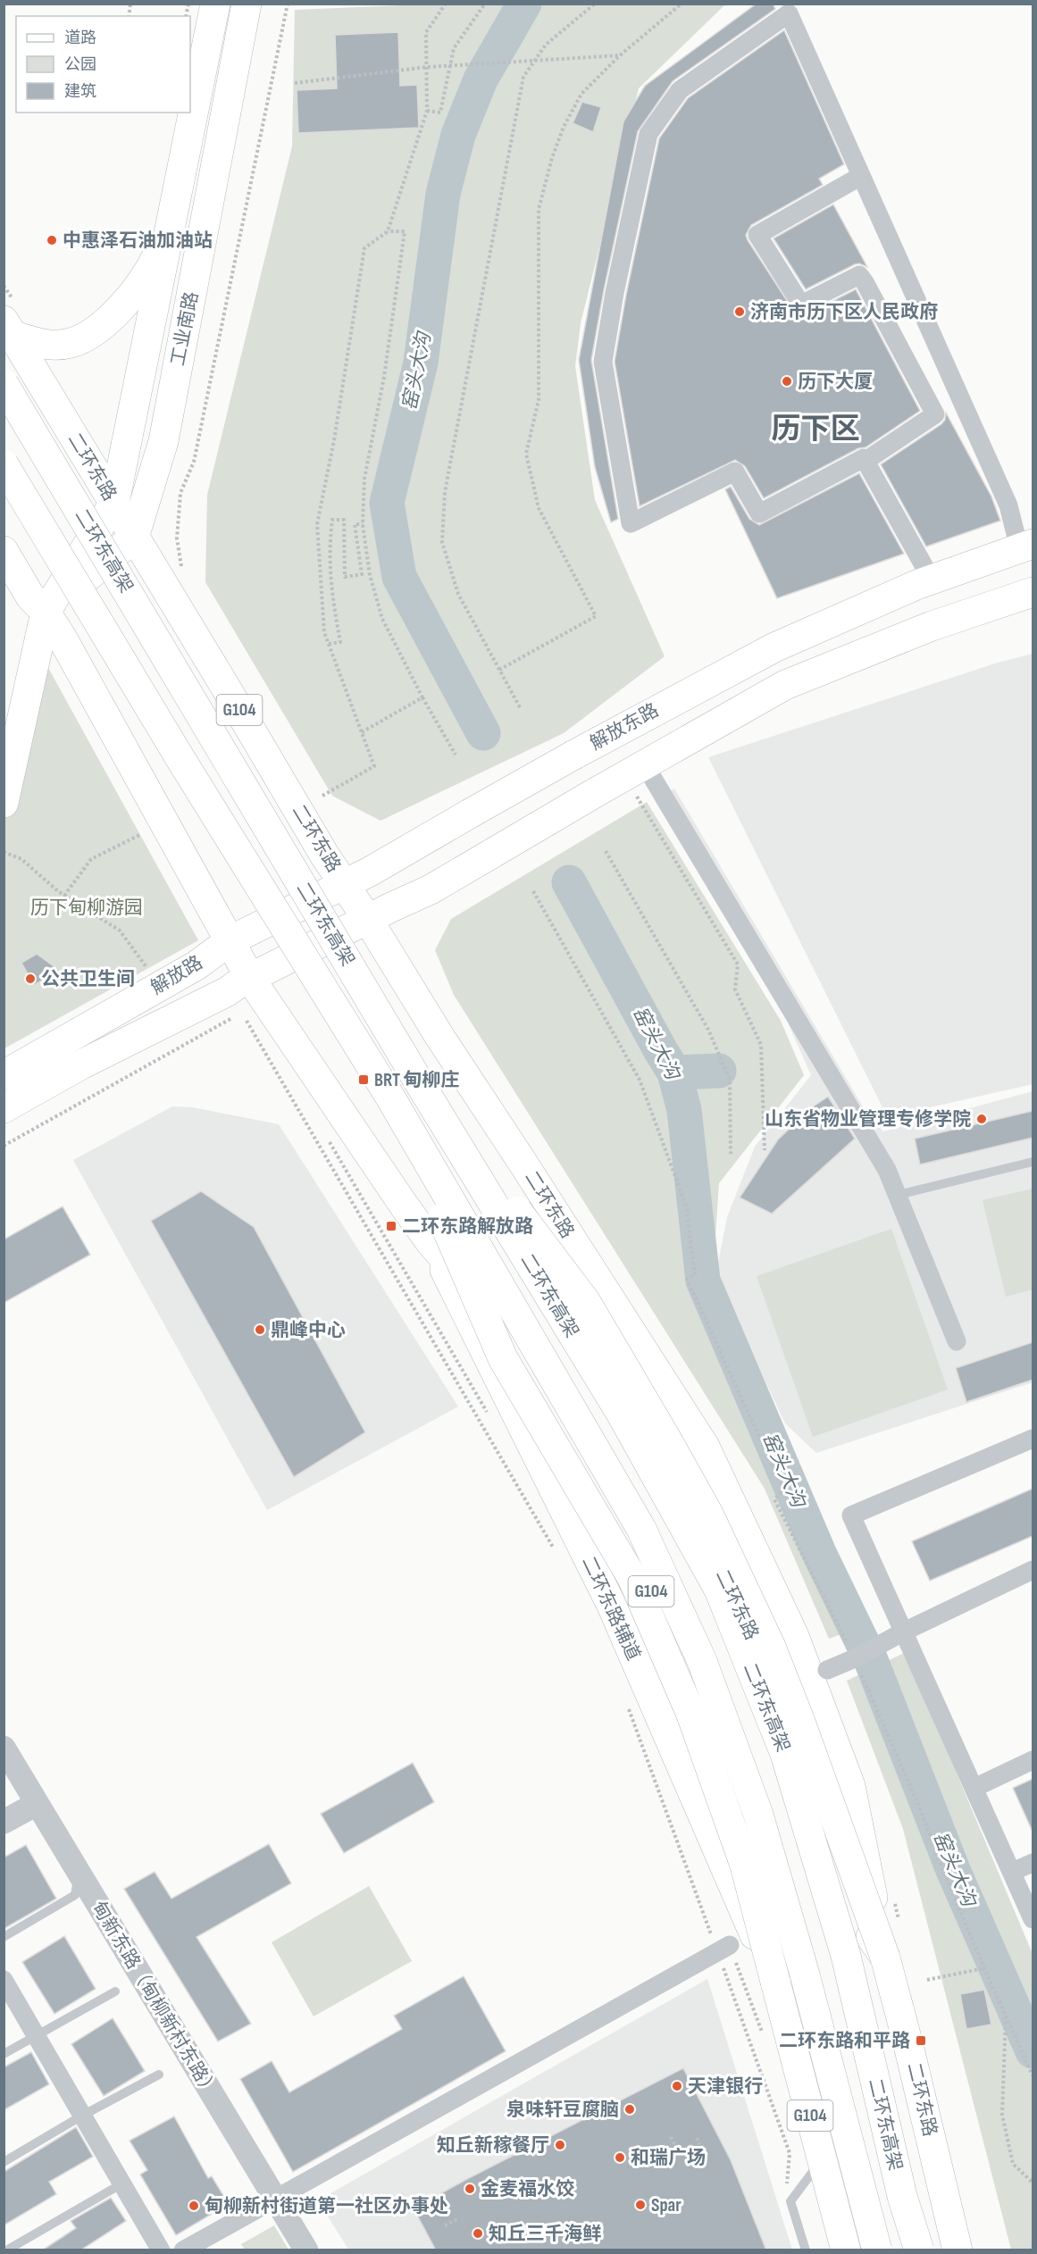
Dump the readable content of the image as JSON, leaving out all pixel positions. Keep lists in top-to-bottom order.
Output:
{
  "streets": {
    "main road": [
      "工业南路",
      "二环东路",
      "二环东高架",
      "G104",
      "解放东路",
      "解放路",
      "二环东路辅道"
    ],
    "street": ["甸新东路（甸柳新村东路）"]
  },
  "crossings": [
    ["工业南路", "二环东路"],
    ["工业南路", "G104"],
    ["二环东路", "解放东路"],
    ["G104", "解放东路"],
    ["G104", "解放路"],
    ["G104", "二环东路辅道"],
    ["解放东路", "解放路"]
  ],
  "districts": ["历下区"],
  "water": ["窑头大沟"],
  "parks": ["历下甸柳游园"],
  "places": {
    "other": [
      "中惠泽石油加油站",
      "济南市历下区人民政府",
      "历下大厦",
      "公共卫生间",
      "山东省物业管理专修学院",
      "鼎峰中心",
      "天津银行",
      "泉味轩豆腐脑",
      "知丘新稼餐厅",
      "和瑞广场",
      "金麦福水饺",
      "Spar",
      "甸柳新村街道第一社区办事处",
      "知丘三千海鲜"
    ],
    "transit": ["BRT 甸柳庄", "二环东路解放路", "二环东路和平路"]
  },
  "legend": ["道路", "公园", "建筑"]
}
